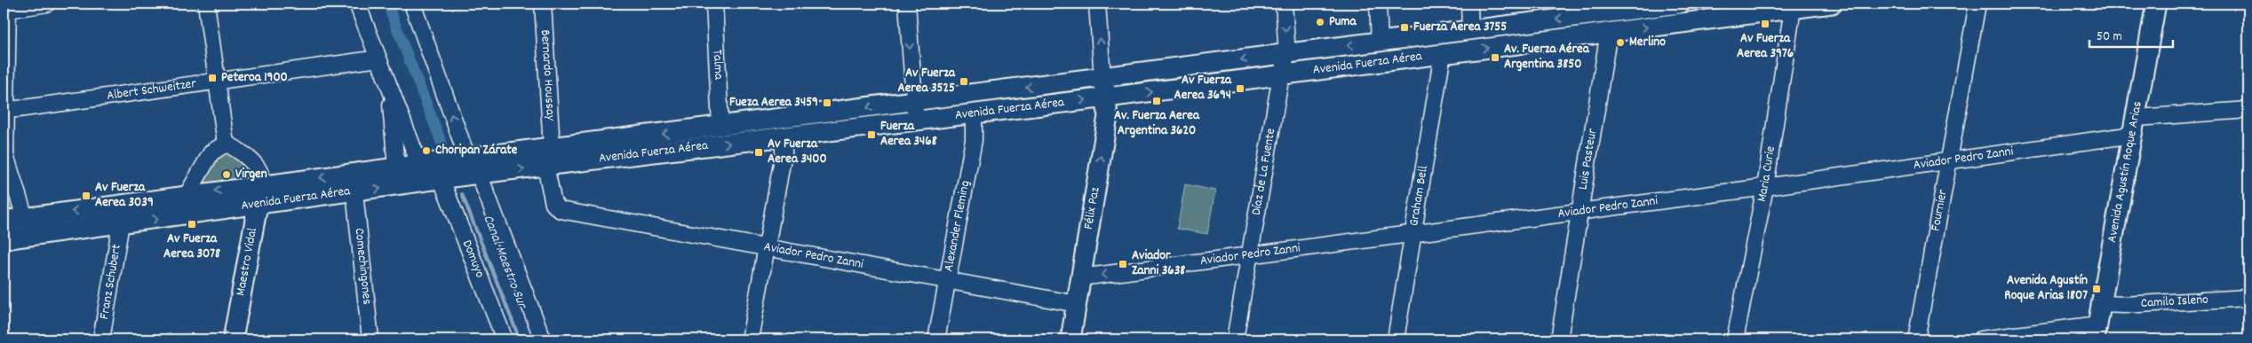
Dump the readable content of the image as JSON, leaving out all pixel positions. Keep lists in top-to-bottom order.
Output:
{
  "streets": {
    "main road": [
      "Avenida Fuerza Aérea",
      "Avenida Agustín Roque Arias",
      "Félix Paz",
      "Maestro Vidal"
    ],
    "street": [
      "Talma",
      "Bernardo Houssay",
      "Albert Schweitzer",
      "Aviador Pedro Zanni",
      "Luis Pasteur",
      "Díaz de La Fuente",
      "Maria Curie",
      "Graham Bell",
      "Fournier",
      "Alexander Fleming",
      "Domuyo",
      "Comechingones",
      "Franz Schubert",
      "Camilo Isleño"
    ]
  },
  "crossings": [
    ["Avenida Fuerza Aérea", "Talma"],
    ["Avenida Fuerza Aérea", "Bernardo Houssay"],
    ["Avenida Fuerza Aérea", "Aviador Pedro Zanni"],
    ["Avenida Fuerza Aérea", "Luis Pasteur"],
    ["Avenida Fuerza Aérea", "Díaz de La Fuente"],
    ["Avenida Fuerza Aérea", "Maria Curie"],
    ["Avenida Fuerza Aérea", "Graham Bell"],
    ["Avenida Fuerza Aérea", "Félix Paz"],
    ["Avenida Fuerza Aérea", "Alexander Fleming"],
    ["Avenida Fuerza Aérea", "Domuyo"],
    ["Avenida Fuerza Aérea", "Maestro Vidal"],
    ["Avenida Fuerza Aérea", "Comechingones"],
    ["Avenida Fuerza Aérea", "Franz Schubert"],
    ["Aviador Pedro Zanni", "Luis Pasteur"],
    ["Aviador Pedro Zanni", "Díaz de La Fuente"],
    ["Aviador Pedro Zanni", "Avenida Agustín Roque Arias"],
    ["Aviador Pedro Zanni", "Maria Curie"],
    ["Aviador Pedro Zanni", "Graham Bell"],
    ["Aviador Pedro Zanni", "Félix Paz"],
    ["Aviador Pedro Zanni", "Fournier"],
    ["Aviador Pedro Zanni", "Alexander Fleming"],
    ["Avenida Agustín Roque Arias", "Camilo Isleño"]
  ],
  "one_way": ["Félix Paz"],
  "water": ["Canal Maestro Sur"],
  "places": {
    "other": [
      "Puma",
      "Merlino",
      "Choripan Zárate",
      "Virgen"
    ],
    "transit": [
      "Av Fuerza Aerea 3976",
      "Fuerza Aerea 3755",
      "Av. Fuerza Aérea Argentina 3850",
      "Peteroa 1900",
      "Av Fuerza Aerea 3525",
      "Av Fuerza Aerea 3694",
      "Av. Fuerza Aerea Argentina 3620",
      "Fueza Aerea 3459",
      "Fuerza Aerea 3468",
      "Av Fuerza Aerea 3400",
      "Av Fuerza Aerea 3039",
      "Av Fuerza Aerea 3078",
      "Aviador Zanni 3638",
      "Avenida Agustín Roque Arias 1807"
    ]
  },
  "scale_bar": "50 m"
}
